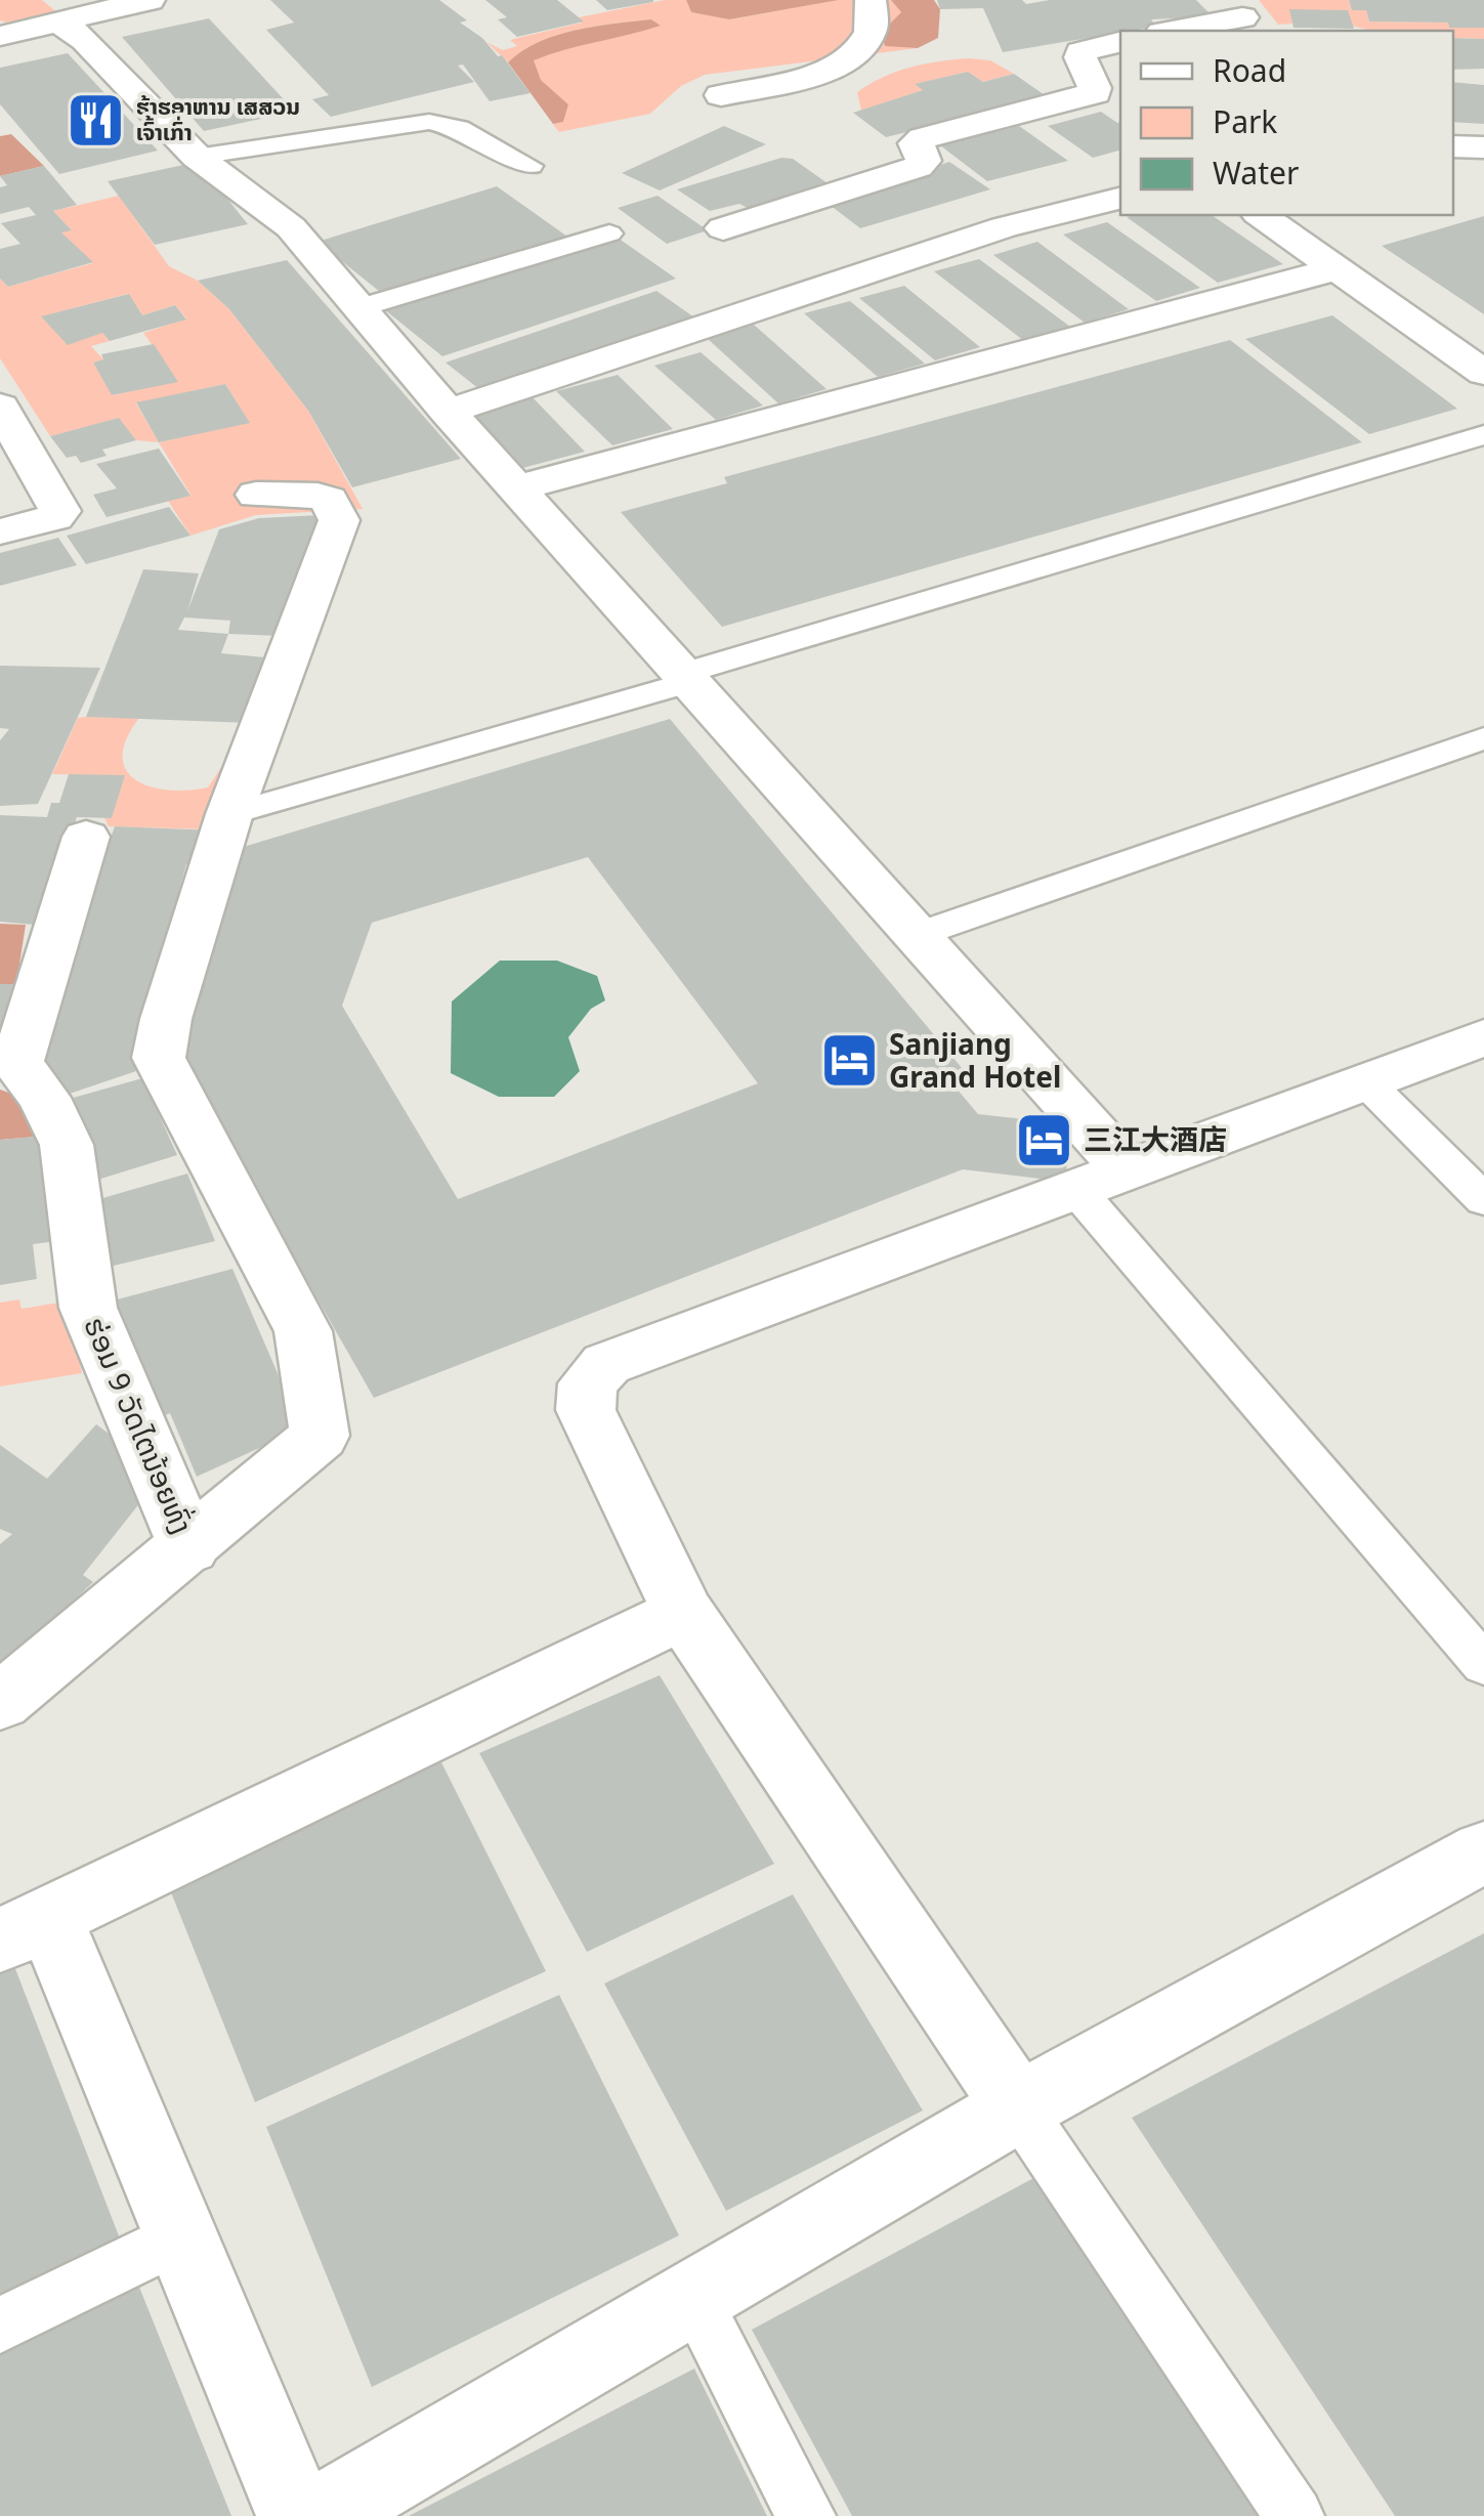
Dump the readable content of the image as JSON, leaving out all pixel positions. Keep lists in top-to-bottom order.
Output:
{
  "streets": {
    "street": ["ຮ່ອມ 9 ວັດໄຕນ້ອຍທົ່ງ"]
  },
  "places": {
    "restaurant": ["ຮ້າຮອາຫານ ເສສວນ ເຈົ້າເກົ່າ"],
    "hotel": ["Sanjiang Grand Hotel", "三江大酒店"]
  },
  "legend": ["Road", "Park", "Water"]
}
